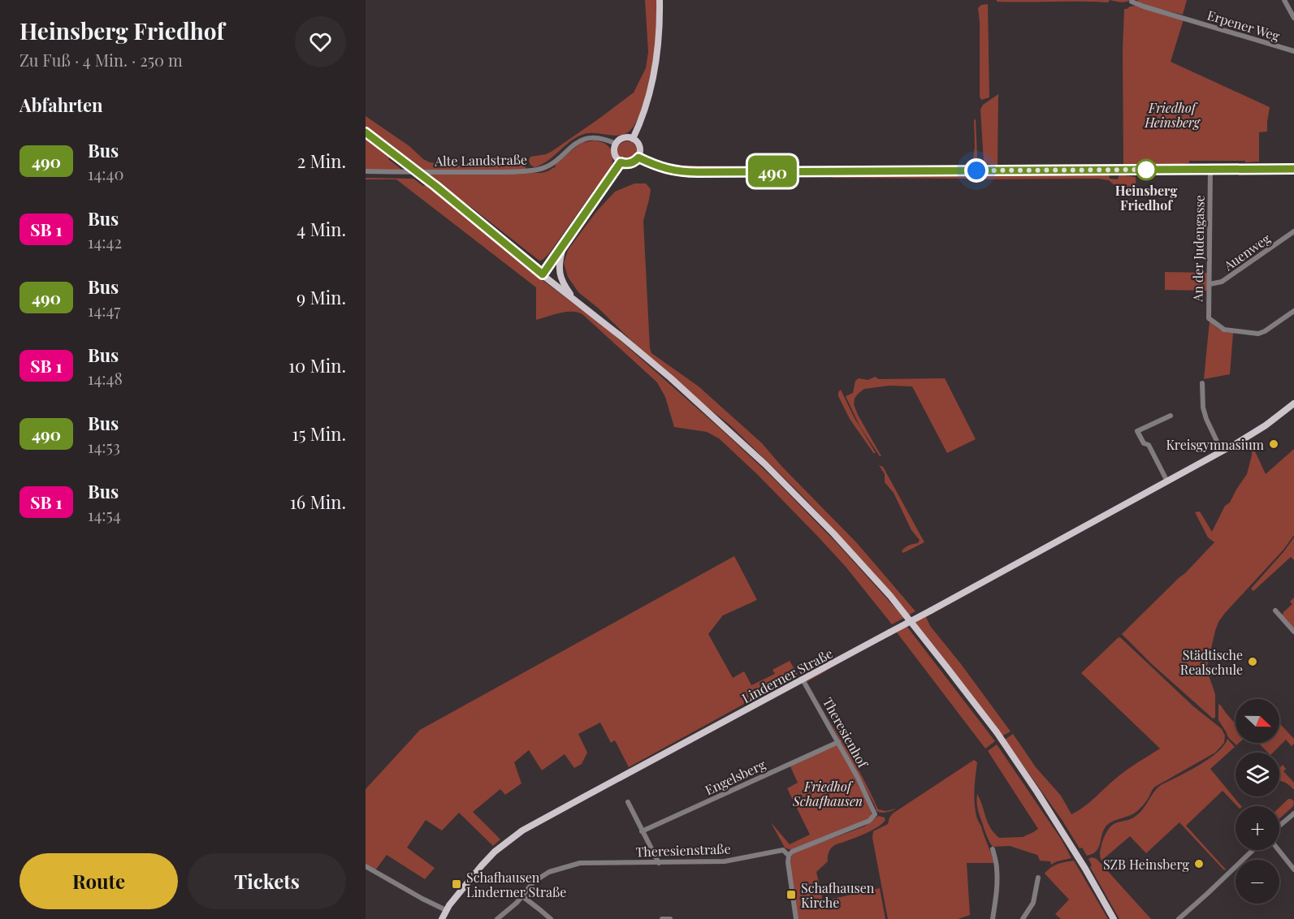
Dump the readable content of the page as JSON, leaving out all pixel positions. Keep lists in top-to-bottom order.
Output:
{
  "streets": {
    "main road": ["Linderner Straße"],
    "street": [
      "Erpener Weg",
      "Alte Landstraße",
      "An der Judengasse",
      "Auenweg",
      "Theresienhof",
      "Engelsberg",
      "Theresienstraße"
    ]
  },
  "crossings": [
    ["An der Judengasse", "Auenweg"],
    ["Linderner Straße", "Theresienhof"],
    ["Theresienhof", "Engelsberg"],
    ["Theresienhof", "Theresienstraße"]
  ],
  "parks": ["Friedhof Heinsberg", "Friedhof Schafhausen"],
  "places": {
    "other": [
      "Heinsberg Friedhof",
      "Kreisgymnasium",
      "Städtische Realschule",
      "SZB Heinsberg"
    ],
    "transit": ["Schafhausen Linderner Straße", "Schafhausen Kirche"]
  },
  "lines": ["bus line 490"],
  "north": "right",
  "page": {
    "heading": [
      ["Heinsberg Friedhof", "Zu Fuß · 4 Min. · 250 m"],
      "Abfahrten"
    ],
    "on_map": "490",
    "list": [
      {
        "mark": "490",
        "name": "Bus",
        "note": "14:40",
        "value": "2 Min."
      },
      {
        "mark": "SB 1",
        "name": "Bus",
        "note": "14:42",
        "value": "4 Min."
      },
      {
        "mark": "490",
        "name": "Bus",
        "note": "14:47",
        "value": "9 Min."
      },
      {
        "mark": "SB 1",
        "name": "Bus",
        "note": "14:48",
        "value": "10 Min."
      },
      {
        "mark": "490",
        "name": "Bus",
        "note": "14:53",
        "value": "15 Min."
      },
      {
        "mark": "SB 1",
        "name": "Bus",
        "note": "14:54",
        "value": "16 Min."
      }
    ],
    "map_buttons": ["+", "−"],
    "buttons": ["Route", "Tickets"]
  }
}
